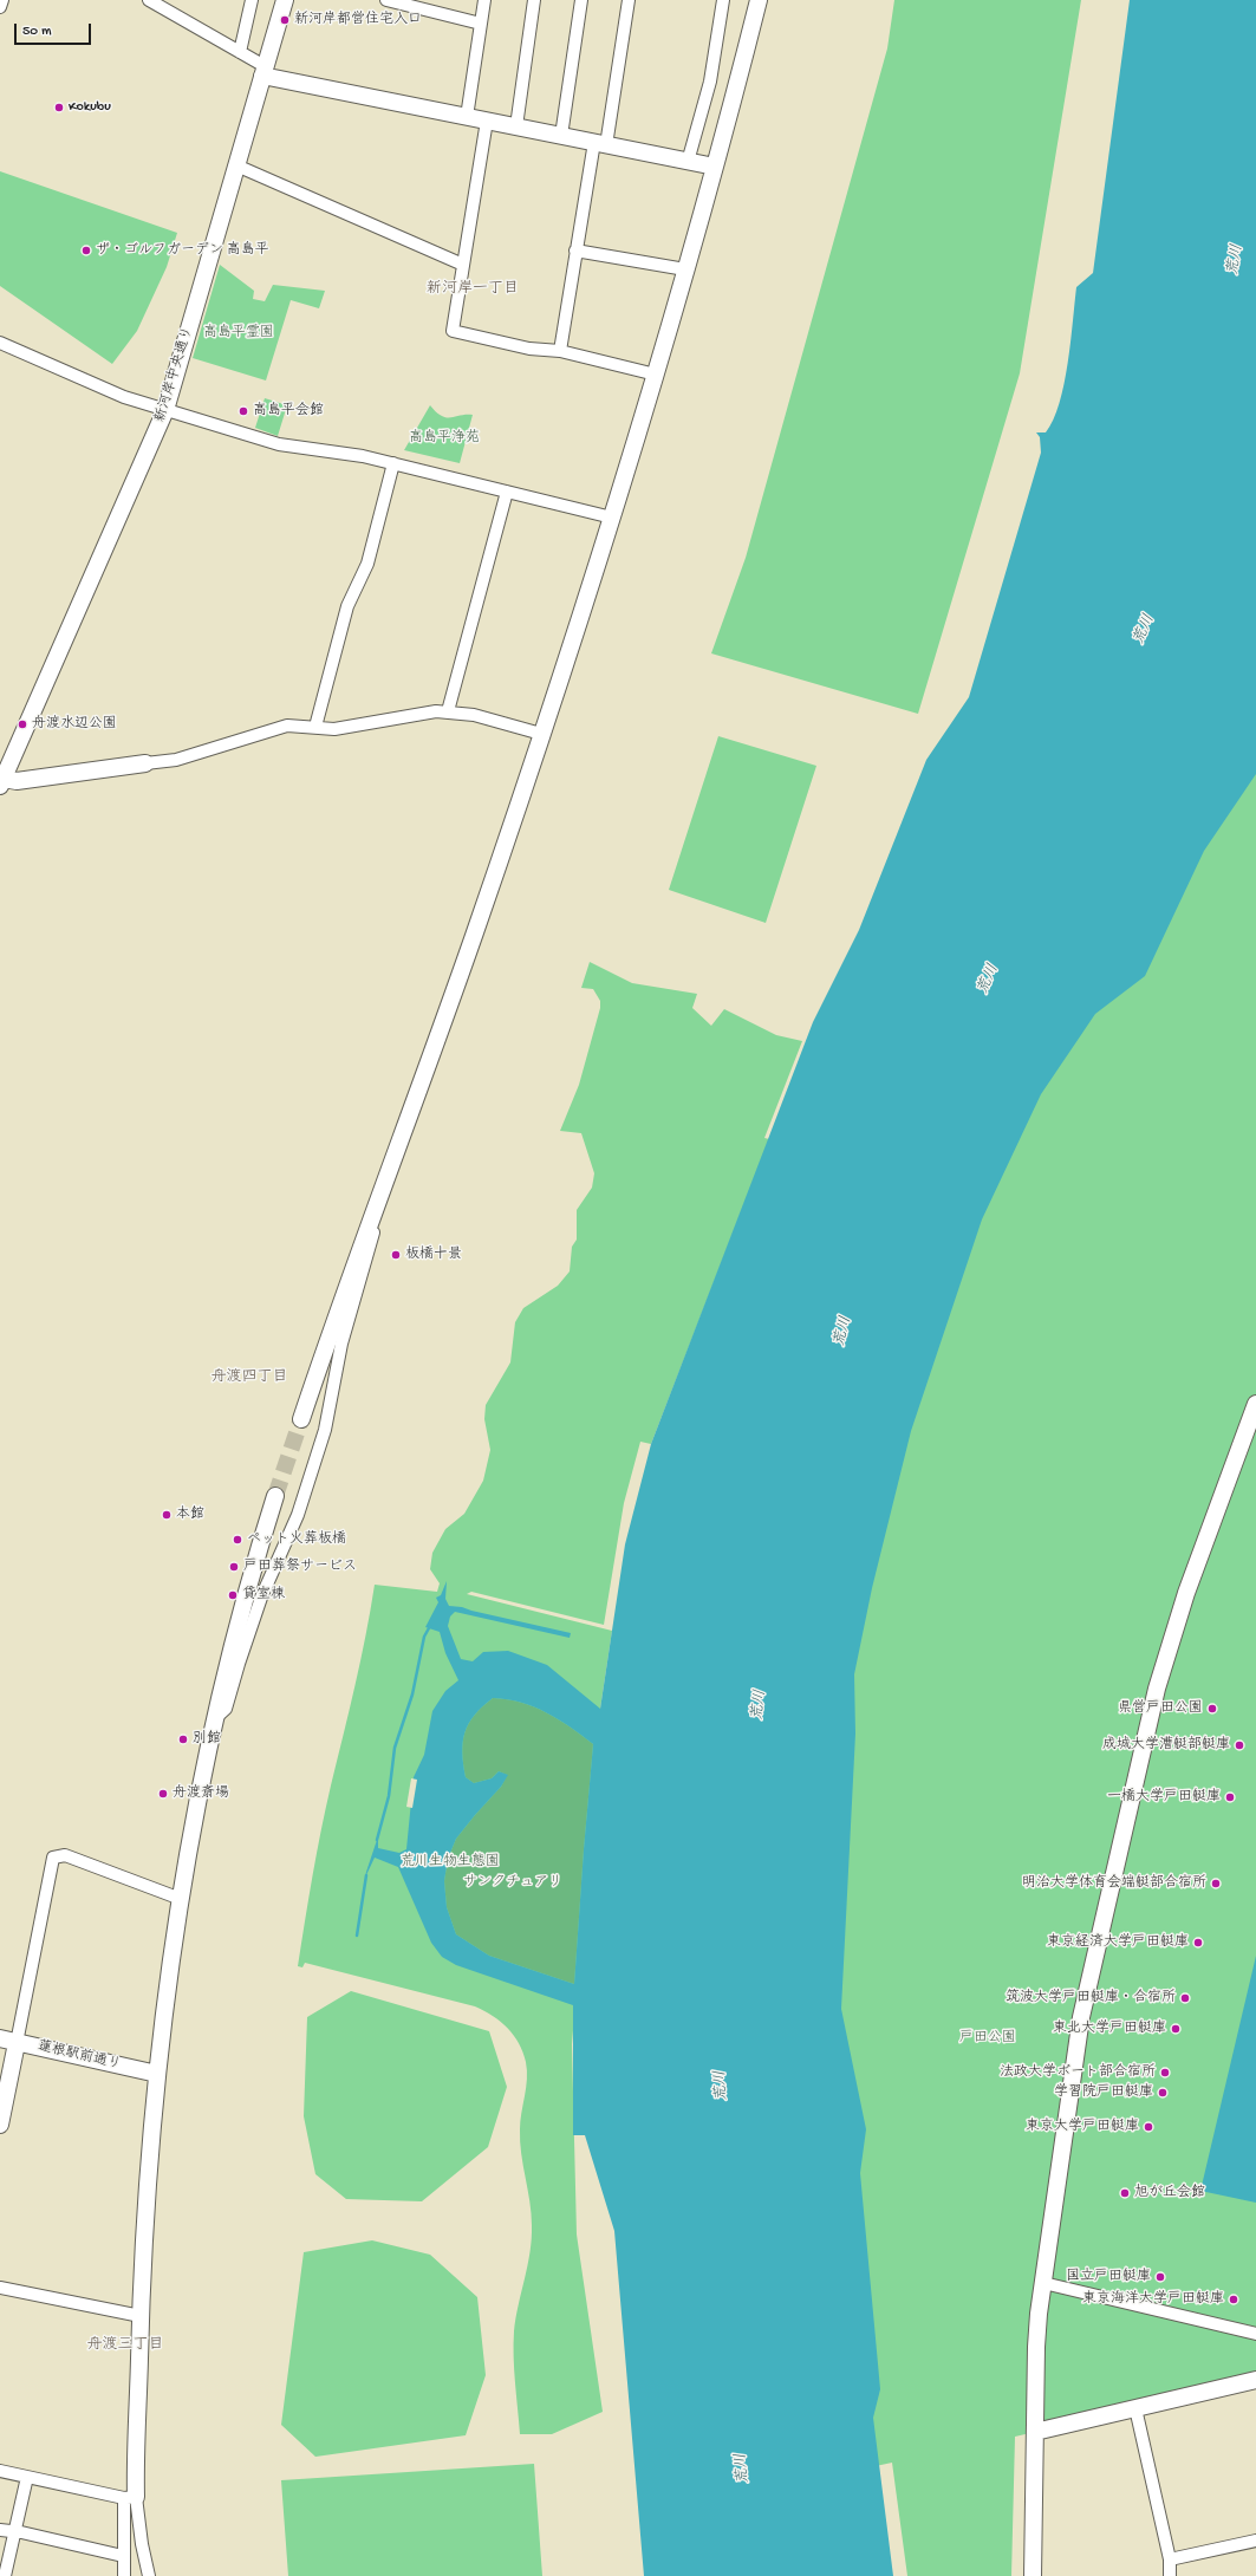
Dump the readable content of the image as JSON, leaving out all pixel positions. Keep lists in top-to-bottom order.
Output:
{
  "streets": {
    "street": ["新河岸中央通り", "蓮根駅前通り"]
  },
  "districts": ["新河岸一丁目", "舟渡四丁目", "舟渡三丁目"],
  "water": ["荒川"],
  "parks": [
    "高島平霊園",
    "高島平浄苑",
    "荒川生物生態園",
    "サンクチュアリ",
    "戸田公園"
  ],
  "places": [
    "新河岸都営住宅入口",
    "Kokubu",
    "ザ・ゴルフガーデン 高島平",
    "高島平会館",
    "舟渡水辺公園",
    "板橋十景",
    "本館",
    "ペット火葬板橋",
    "戸田葬祭サービス",
    "貸室棟",
    "県営戸田公園",
    "別館",
    "成城大学漕艇部艇庫",
    "舟渡斎場",
    "一橋大学戸田艇庫",
    "明治大学体育会端艇部合宿所",
    "東京経済大学戸田艇庫",
    "筑波大学戸田艇庫・合宿所",
    "東北大学戸田艇庫",
    "法政大学ボート部合宿所",
    "学習院戸田艇庫",
    "東京大学戸田艇庫",
    "旭が丘会館",
    "国立戸田艇庫",
    "東京海洋大学戸田艇庫"
  ],
  "scale_bar": "50 m"
}
